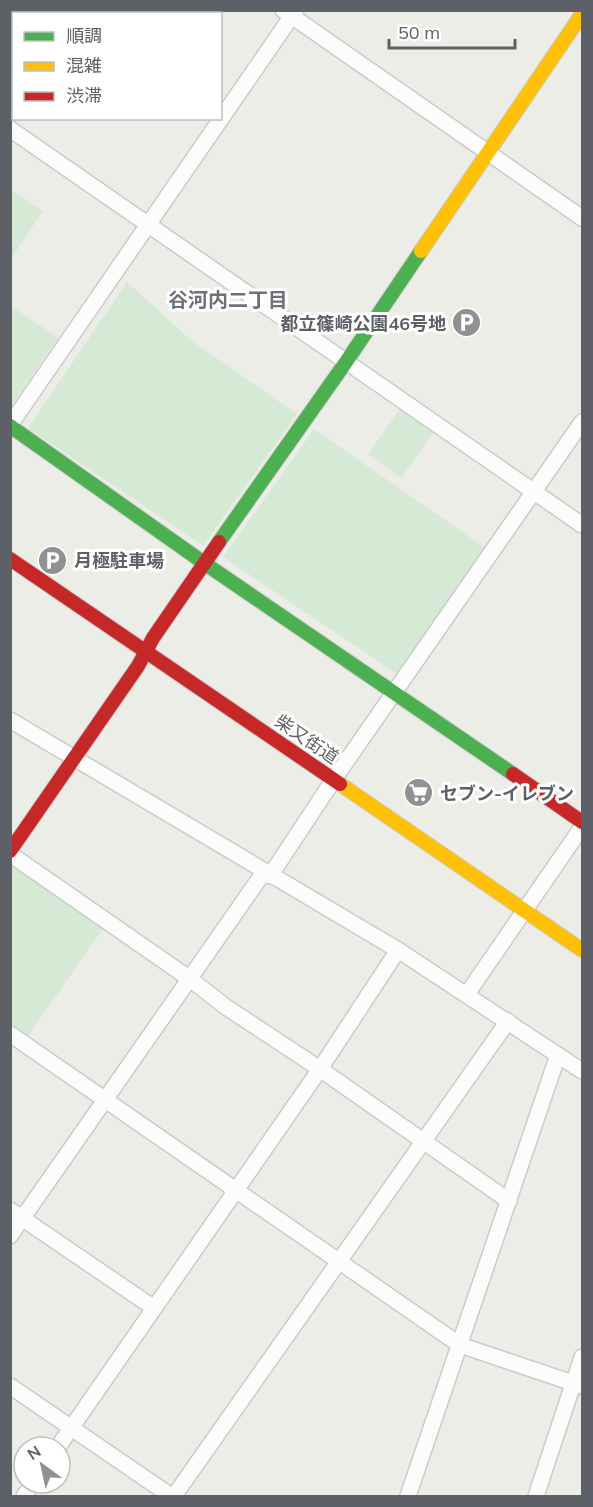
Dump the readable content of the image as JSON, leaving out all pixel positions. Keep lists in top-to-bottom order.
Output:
{
  "streets": {
    "street": ["柴又街道"]
  },
  "districts": ["谷河内二丁目"],
  "places": {
    "parking": ["都立篠崎公園46号地", "月極駐車場"],
    "supermarket": ["セブン-イレブン"]
  },
  "legend": ["順調", "混雑", "渋滞"],
  "scale_bar": "50 m",
  "north": "top left"
}
